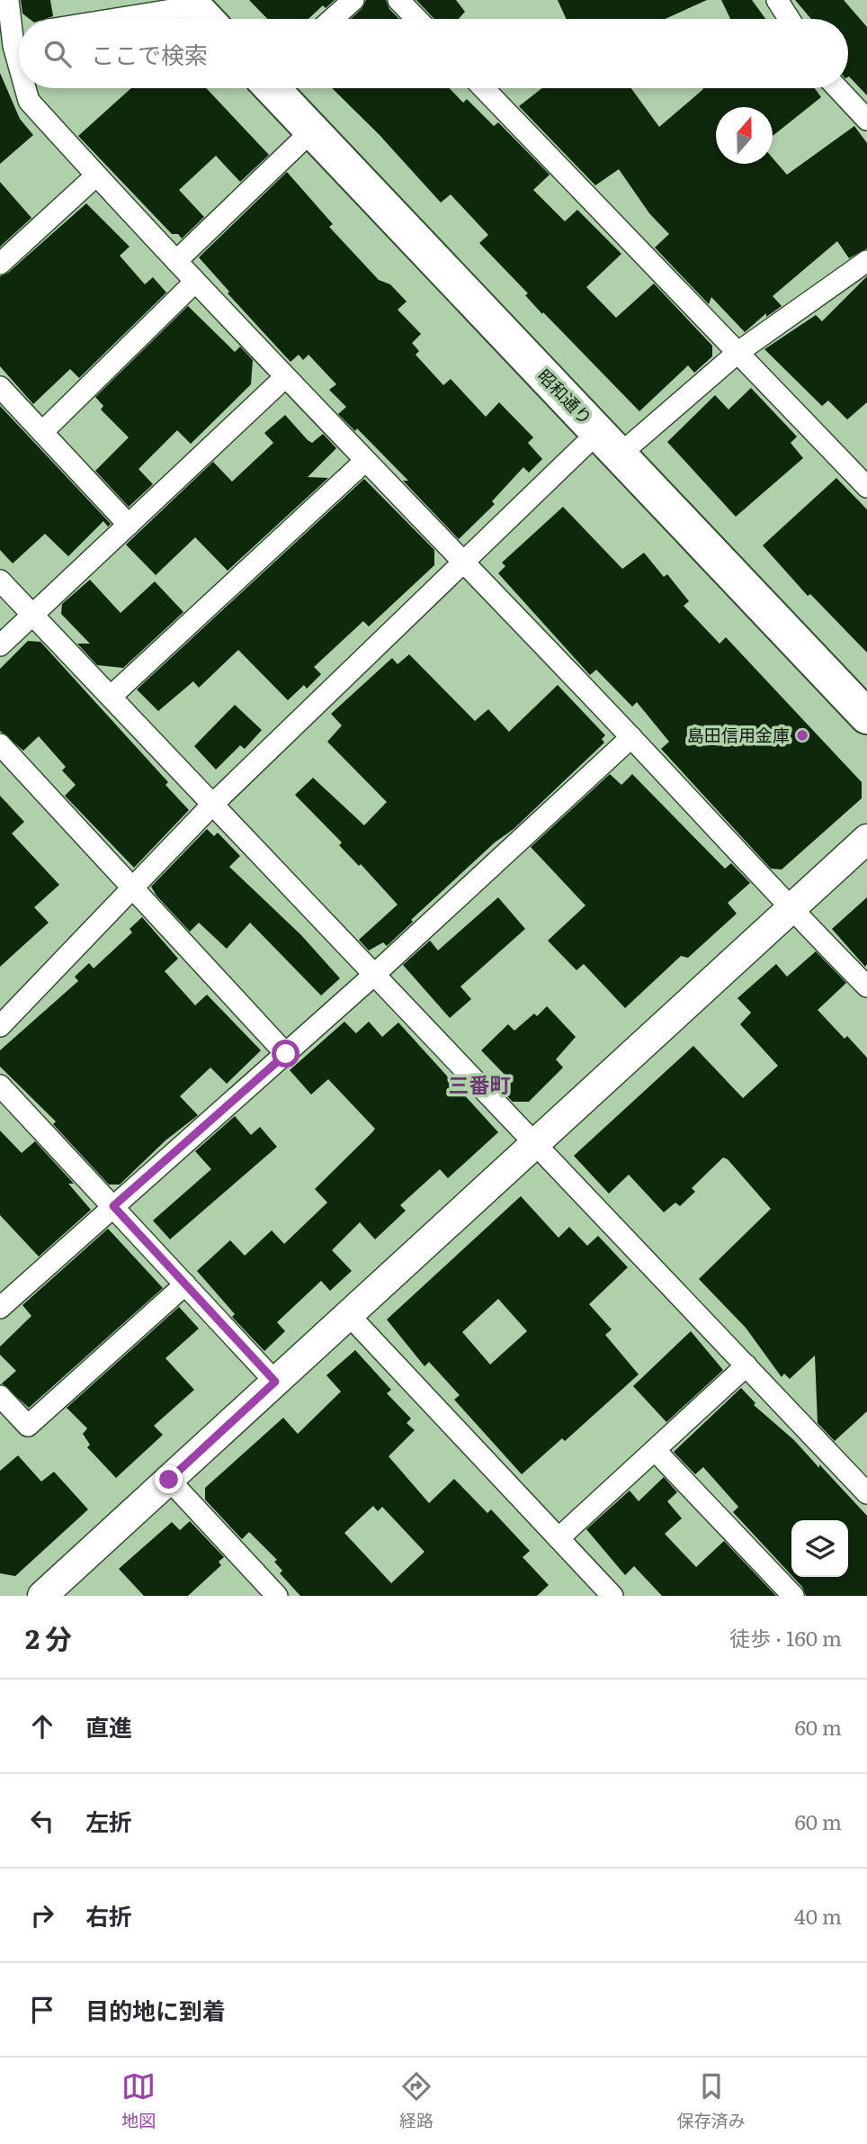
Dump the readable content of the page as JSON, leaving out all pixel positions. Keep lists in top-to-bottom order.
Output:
{
  "streets": {
    "highway": ["昭和通り"]
  },
  "districts": ["三番町"],
  "places": ["島田信用金庫"],
  "north": "top",
  "page": {
    "search": "ここで検索",
    "heading": ["2 分", "徒歩 · 160 m"],
    "list": [
      ["直進", "60 m"],
      ["左折", "60 m"],
      ["右折", "40 m"],
      "目的地に到着"
    ],
    "nav": ["地図", "経路", "保存済み"]
  }
}
